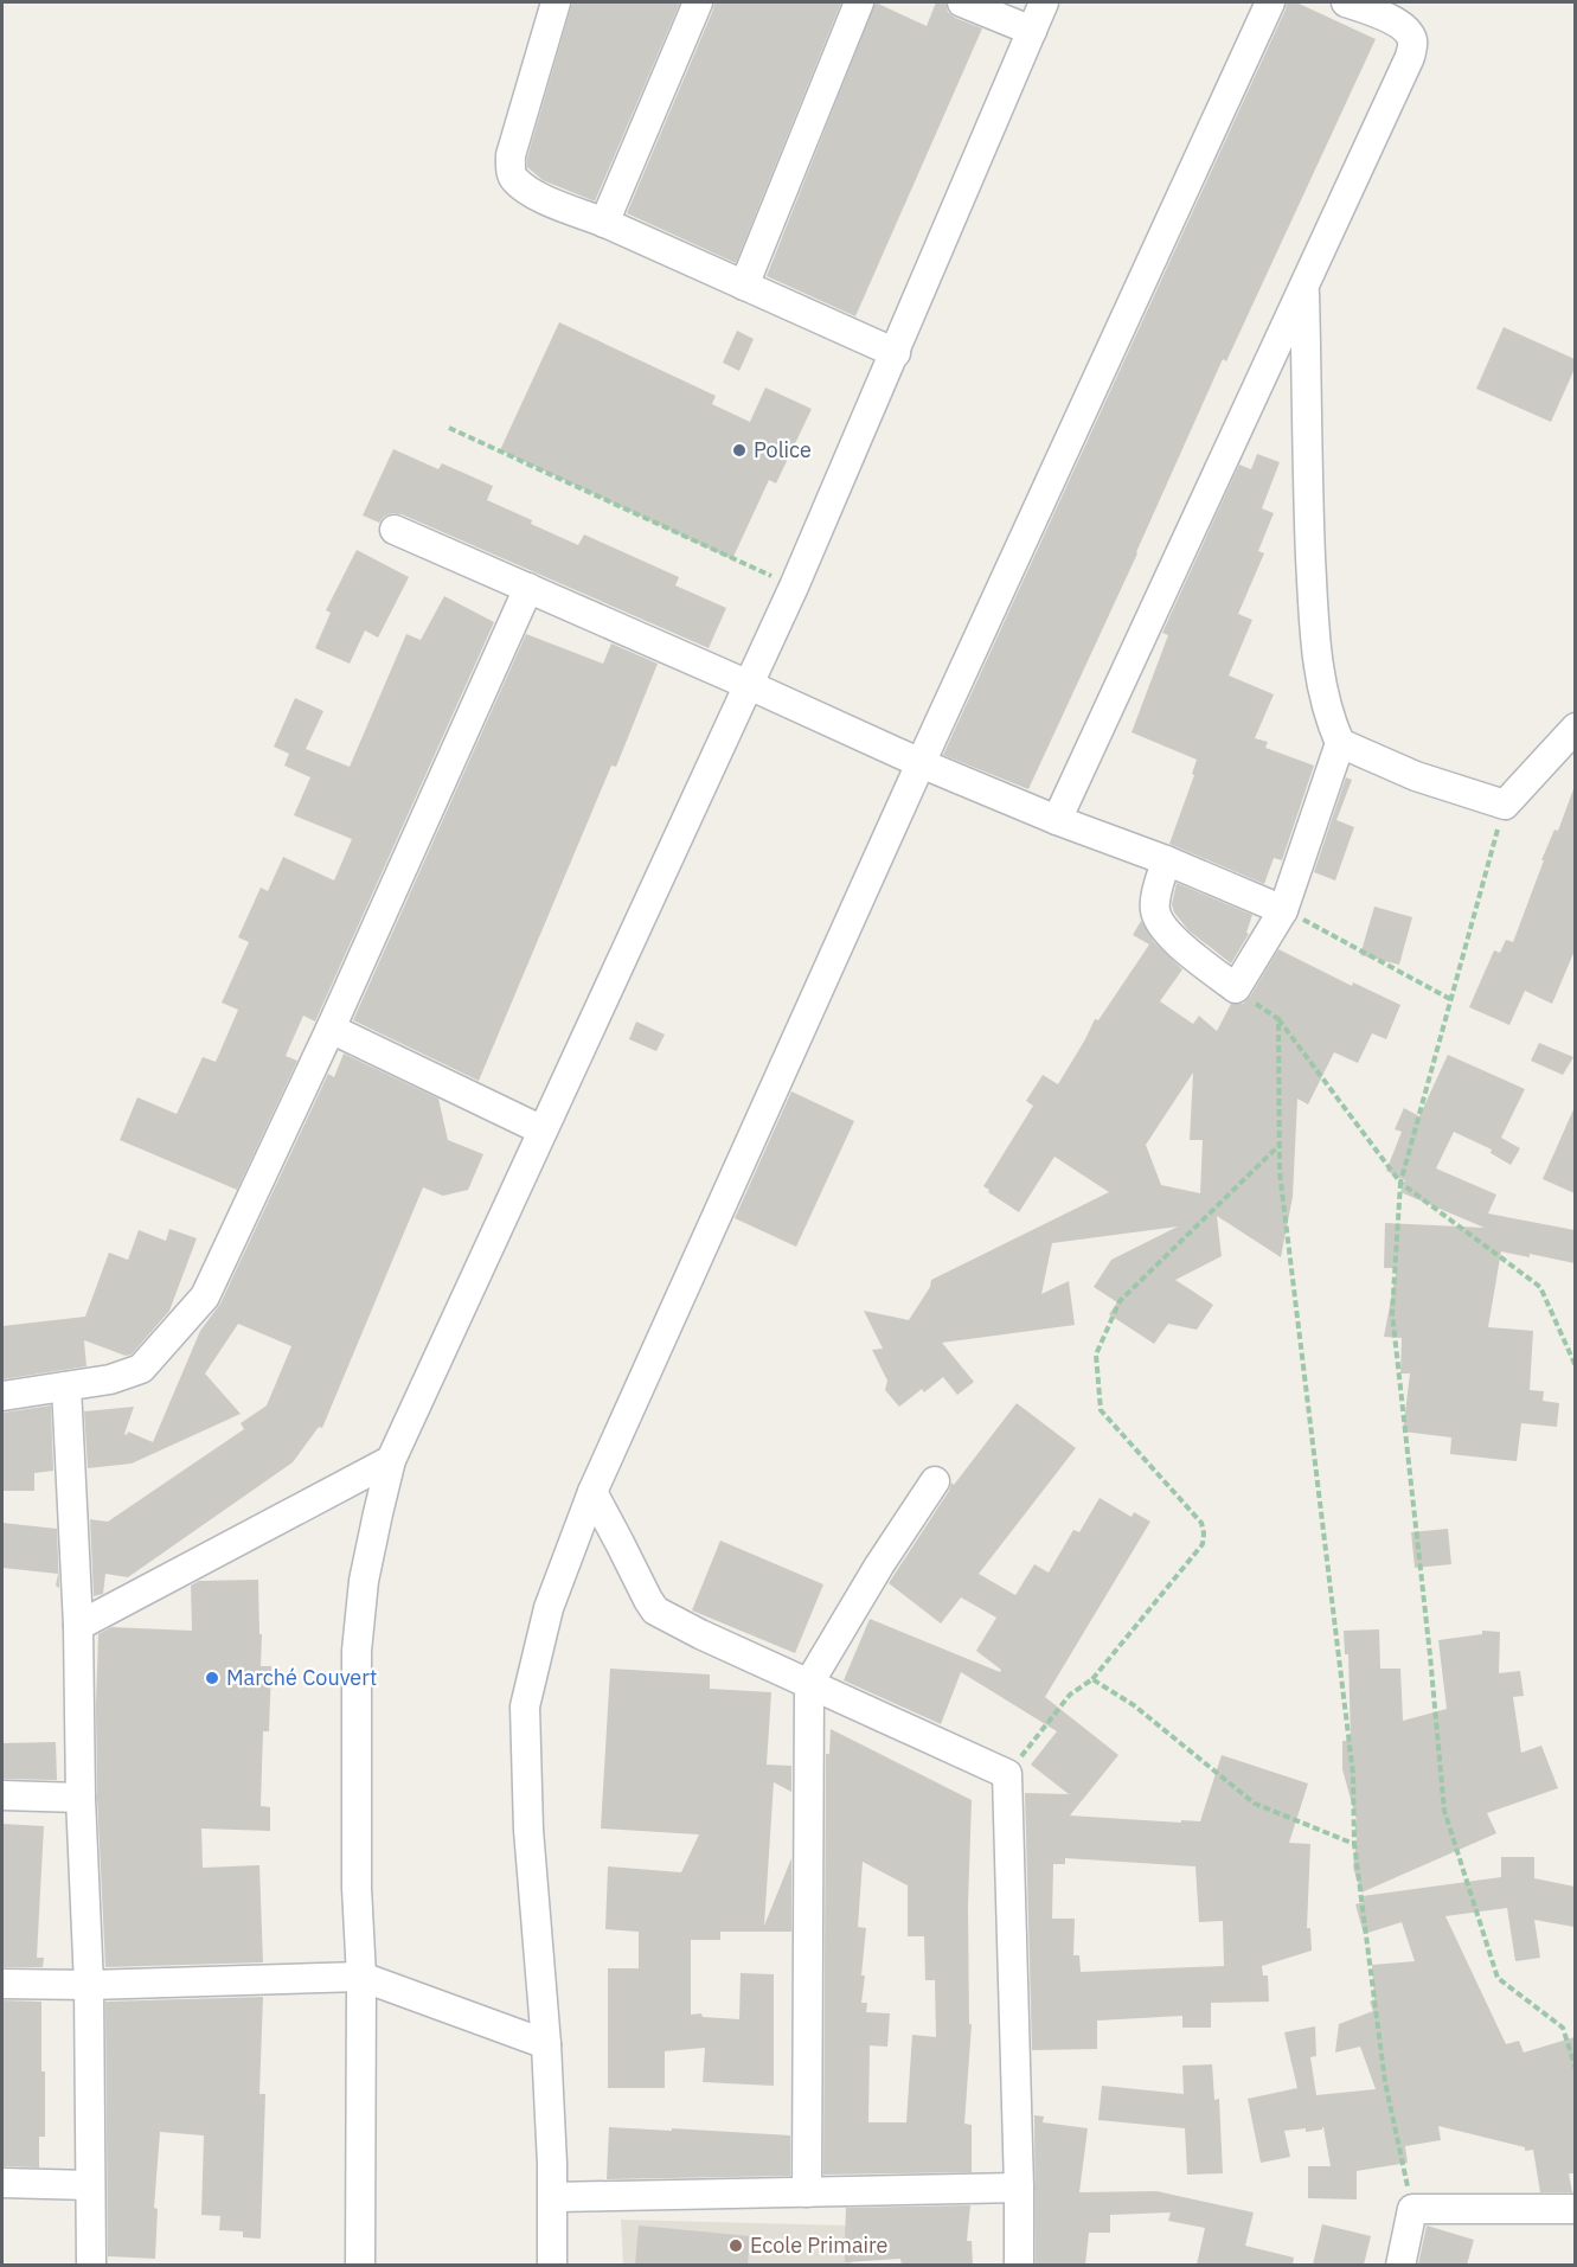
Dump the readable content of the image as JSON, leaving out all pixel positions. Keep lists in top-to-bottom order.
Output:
{
  "places": ["Police", "Marché Couvert", "Ecole Primaire"]
}
